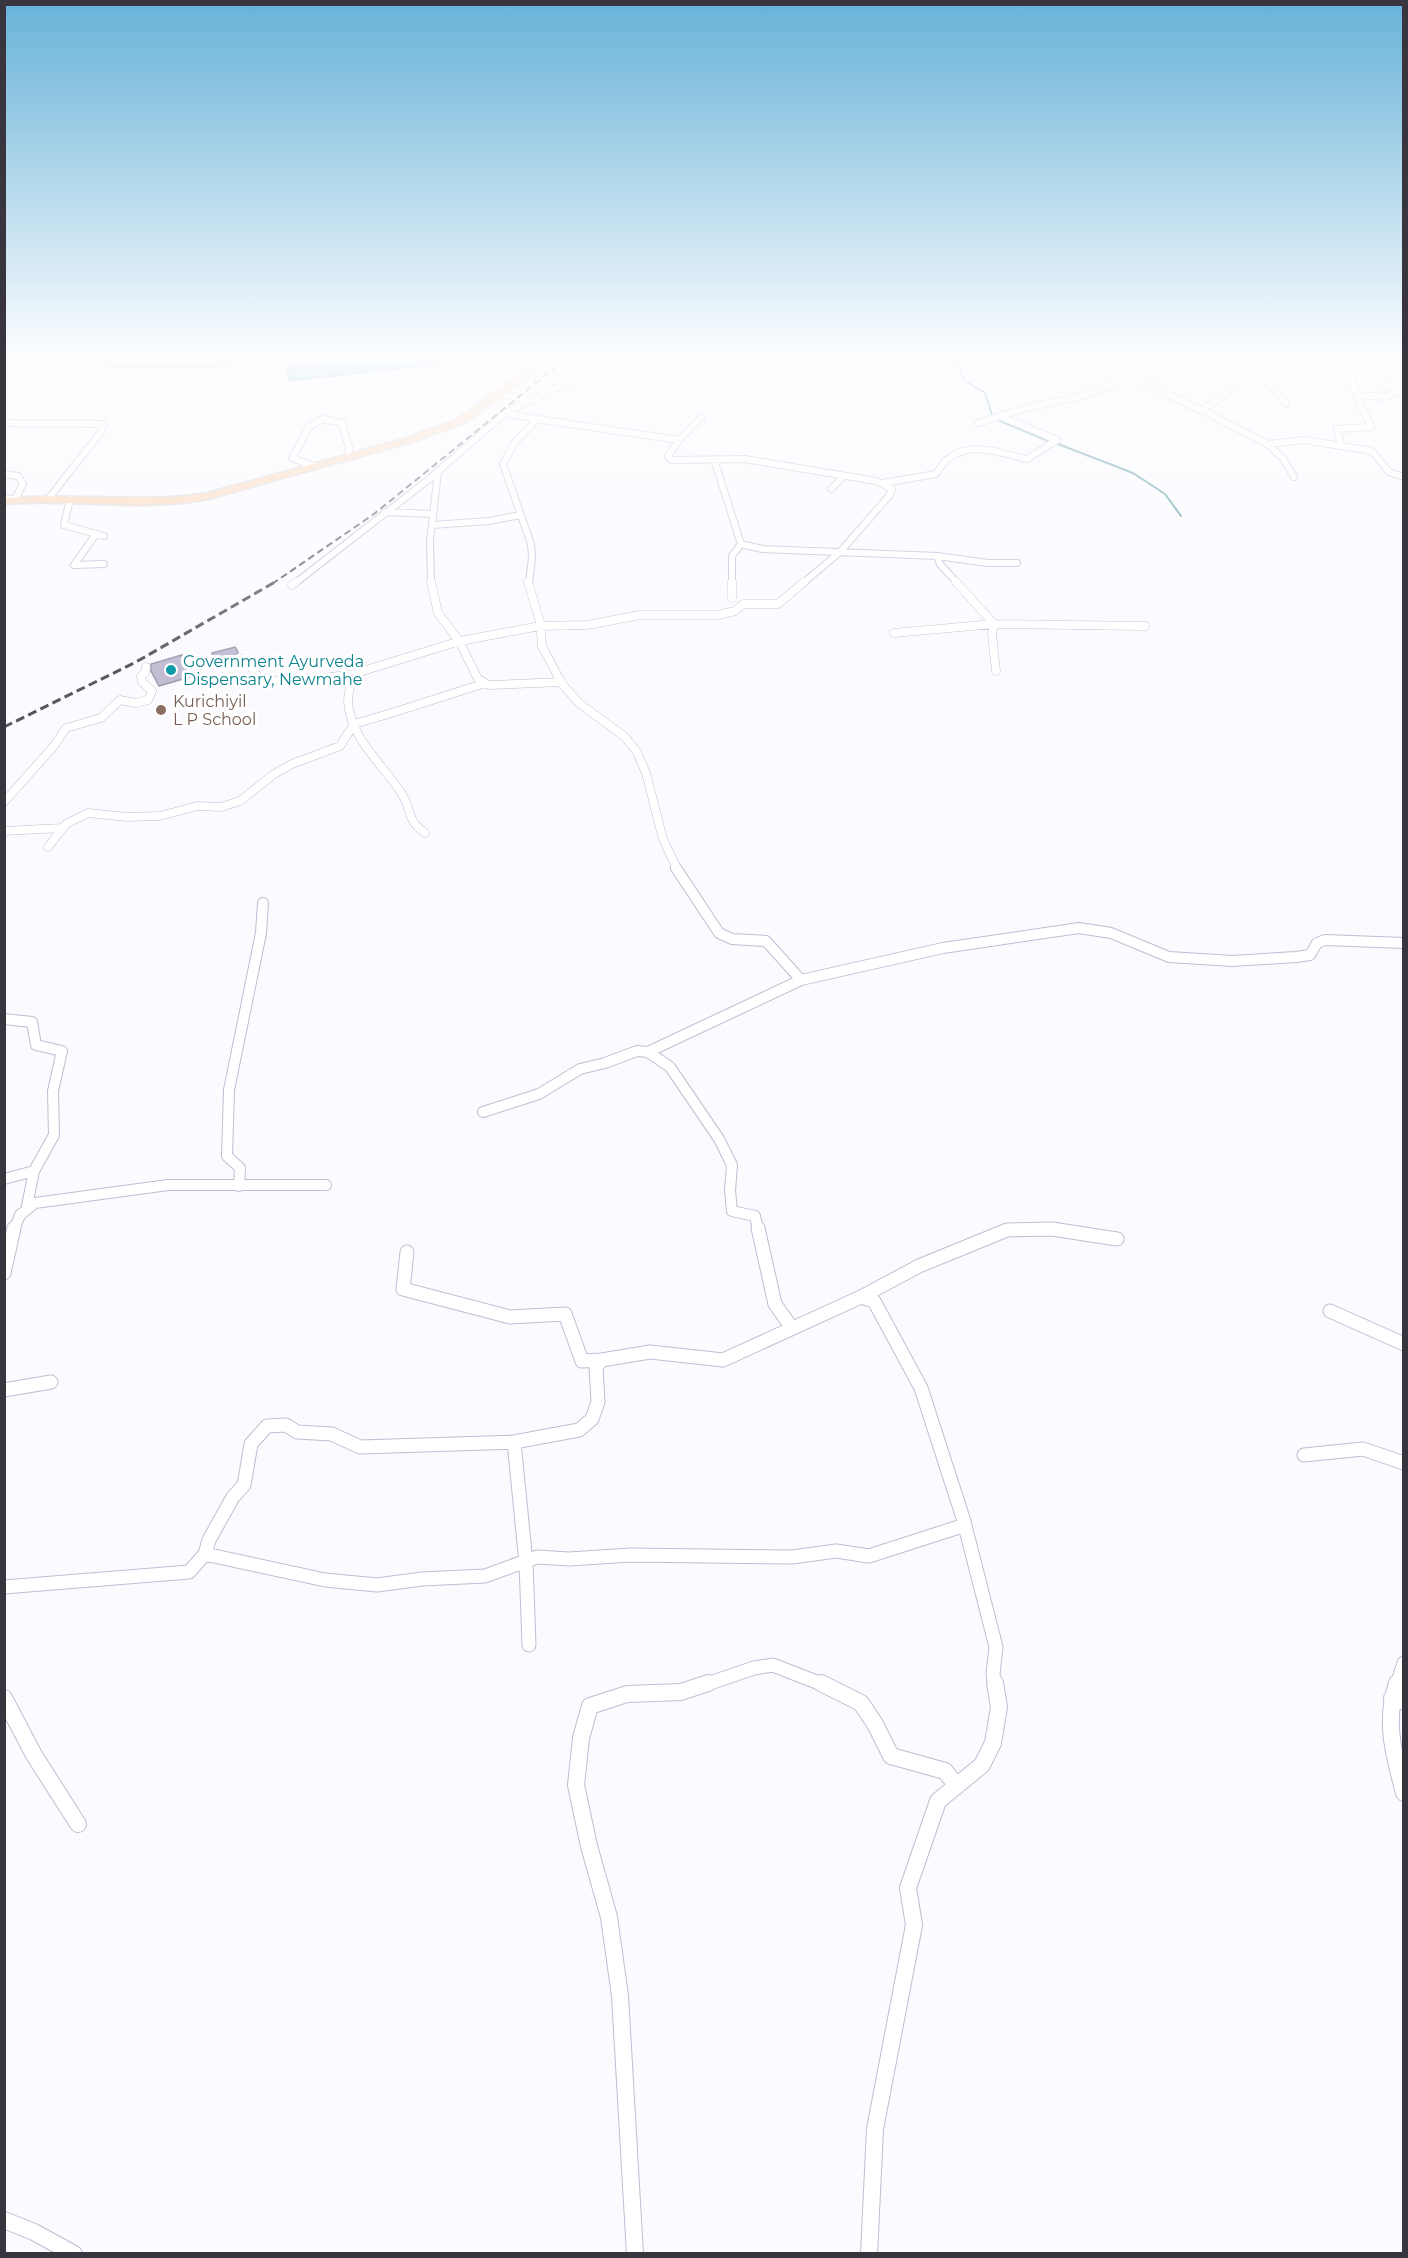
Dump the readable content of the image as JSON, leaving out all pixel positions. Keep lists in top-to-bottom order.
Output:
{
  "places": ["Government Ayurveda Dispensary, Newmahe", "Kurichiyil L P School"]
}
